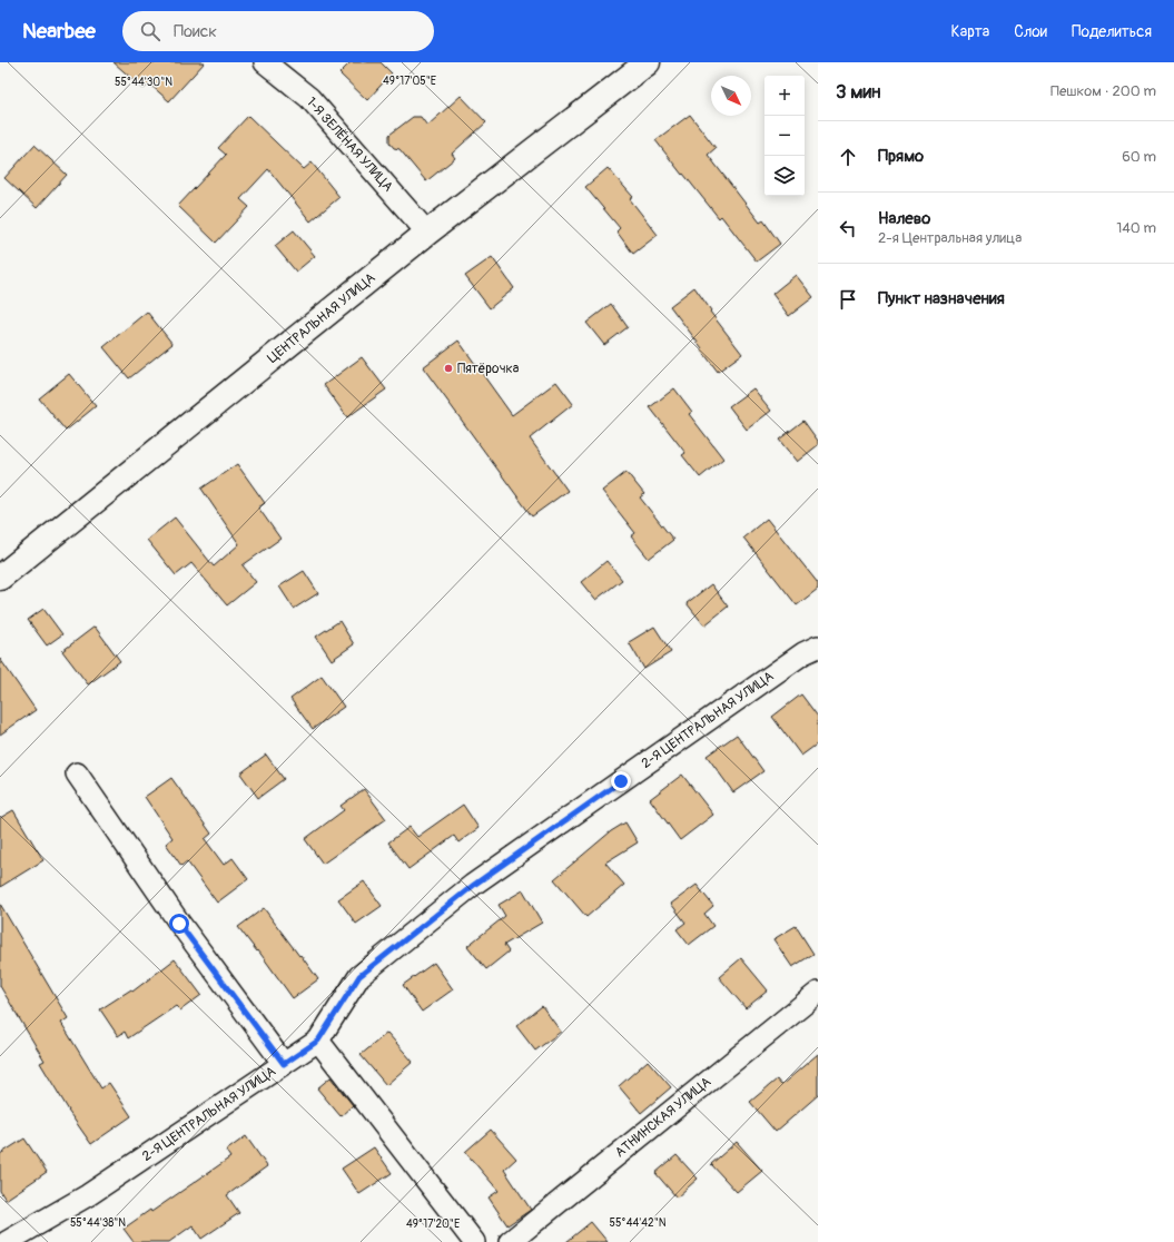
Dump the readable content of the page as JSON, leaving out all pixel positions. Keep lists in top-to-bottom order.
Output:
{
  "streets": {
    "street": [
      "1-Я ЗЕЛЁНАЯ УЛИЦА",
      "ЦЕНТРАЛЬНАЯ УЛИЦА",
      "2-Я ЦЕНТРАЛЬНАЯ УЛИЦА",
      "АТНИНСКАЯ УЛИЦА"
    ]
  },
  "crossings": [
    ["1-Я ЗЕЛЁНАЯ УЛИЦА", "ЦЕНТРАЛЬНАЯ УЛИЦА"]
  ],
  "places": ["Пятёрочка"],
  "north": "bottom right",
  "page": {
    "header": "Nearbee",
    "search": "Поиск",
    "nav": ["Карта", "Слои", "Поделиться"],
    "heading": ["3 мин", "Пешком · 200 m"],
    "map_buttons": ["+", "−"],
    "list": [
      ["Прямо", "60 m"],
      ["Налево", "2-я Центральная улица", "140 m"],
      "Пункт назначения"
    ]
  },
  "coordinates": [
    "49°17'05\"E",
    "55°44'30\"N",
    "55°44'38\"N",
    "55°44'42\"N",
    "49°17'20\"E"
  ]
}
